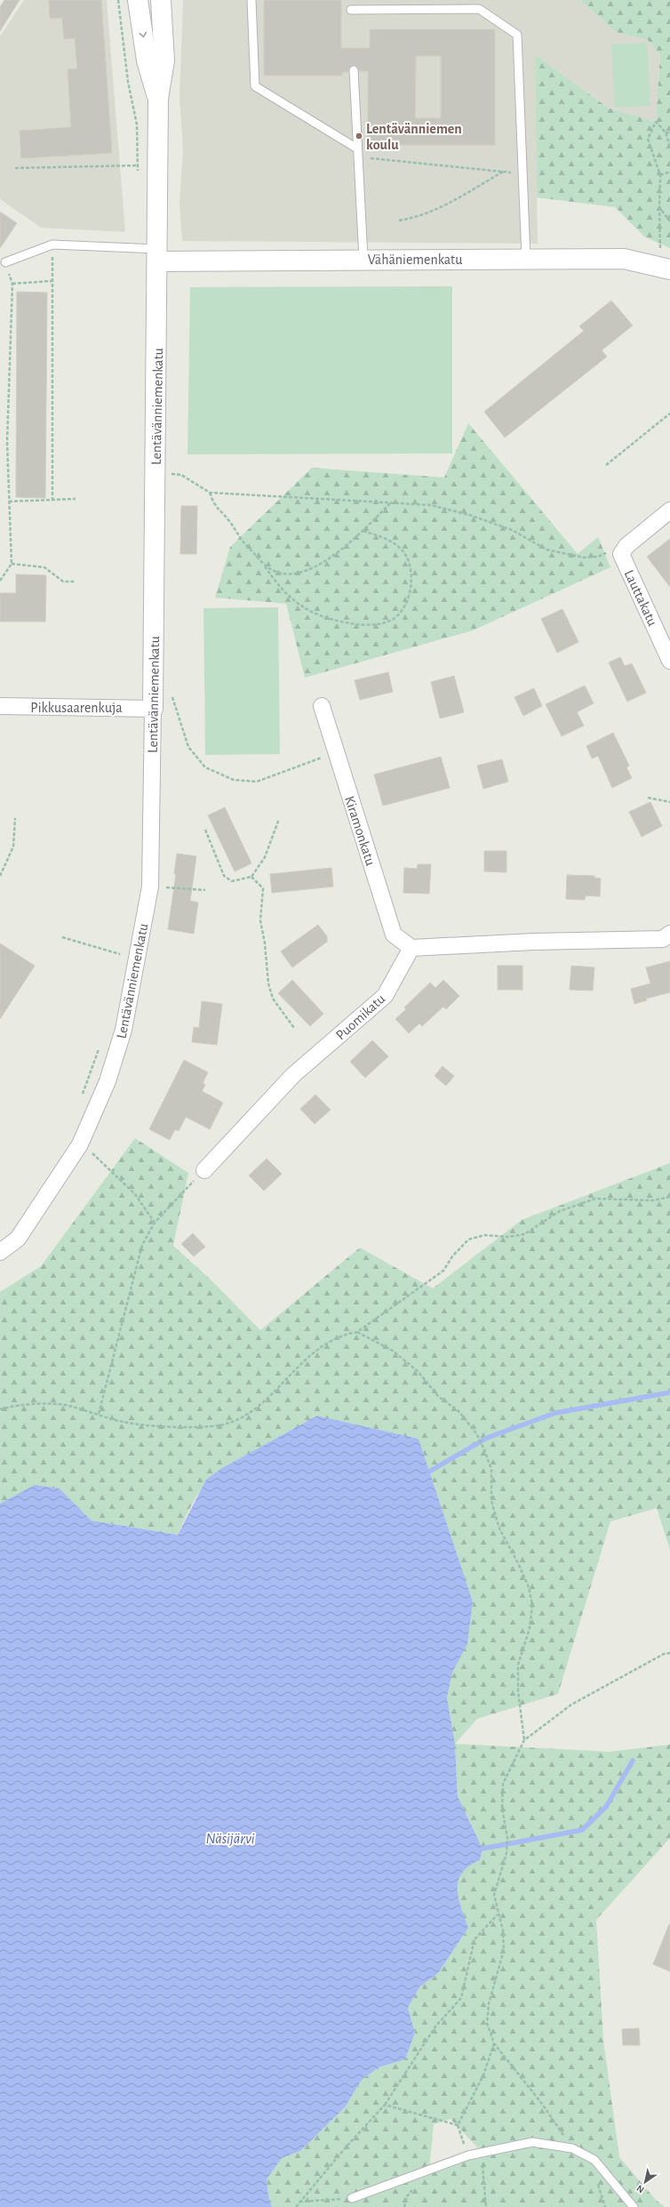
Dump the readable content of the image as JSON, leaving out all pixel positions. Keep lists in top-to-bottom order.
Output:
{
  "streets": {
    "street": [
      "Vähäniemenkatu",
      "Lentävänniemenkatu",
      "Lauttakatu",
      "Pikkusaarenkuja",
      "Kiramonkatu",
      "Puomikatu"
    ]
  },
  "crossings": [
    ["Vähäniemenkatu", "Lentävänniemenkatu"],
    ["Lentävänniemenkatu", "Pikkusaarenkuja"],
    ["Kiramonkatu", "Puomikatu"]
  ],
  "water": ["Näsijärvi"],
  "places": ["Lentävänniemen koulu"],
  "north": "bottom left"
}
